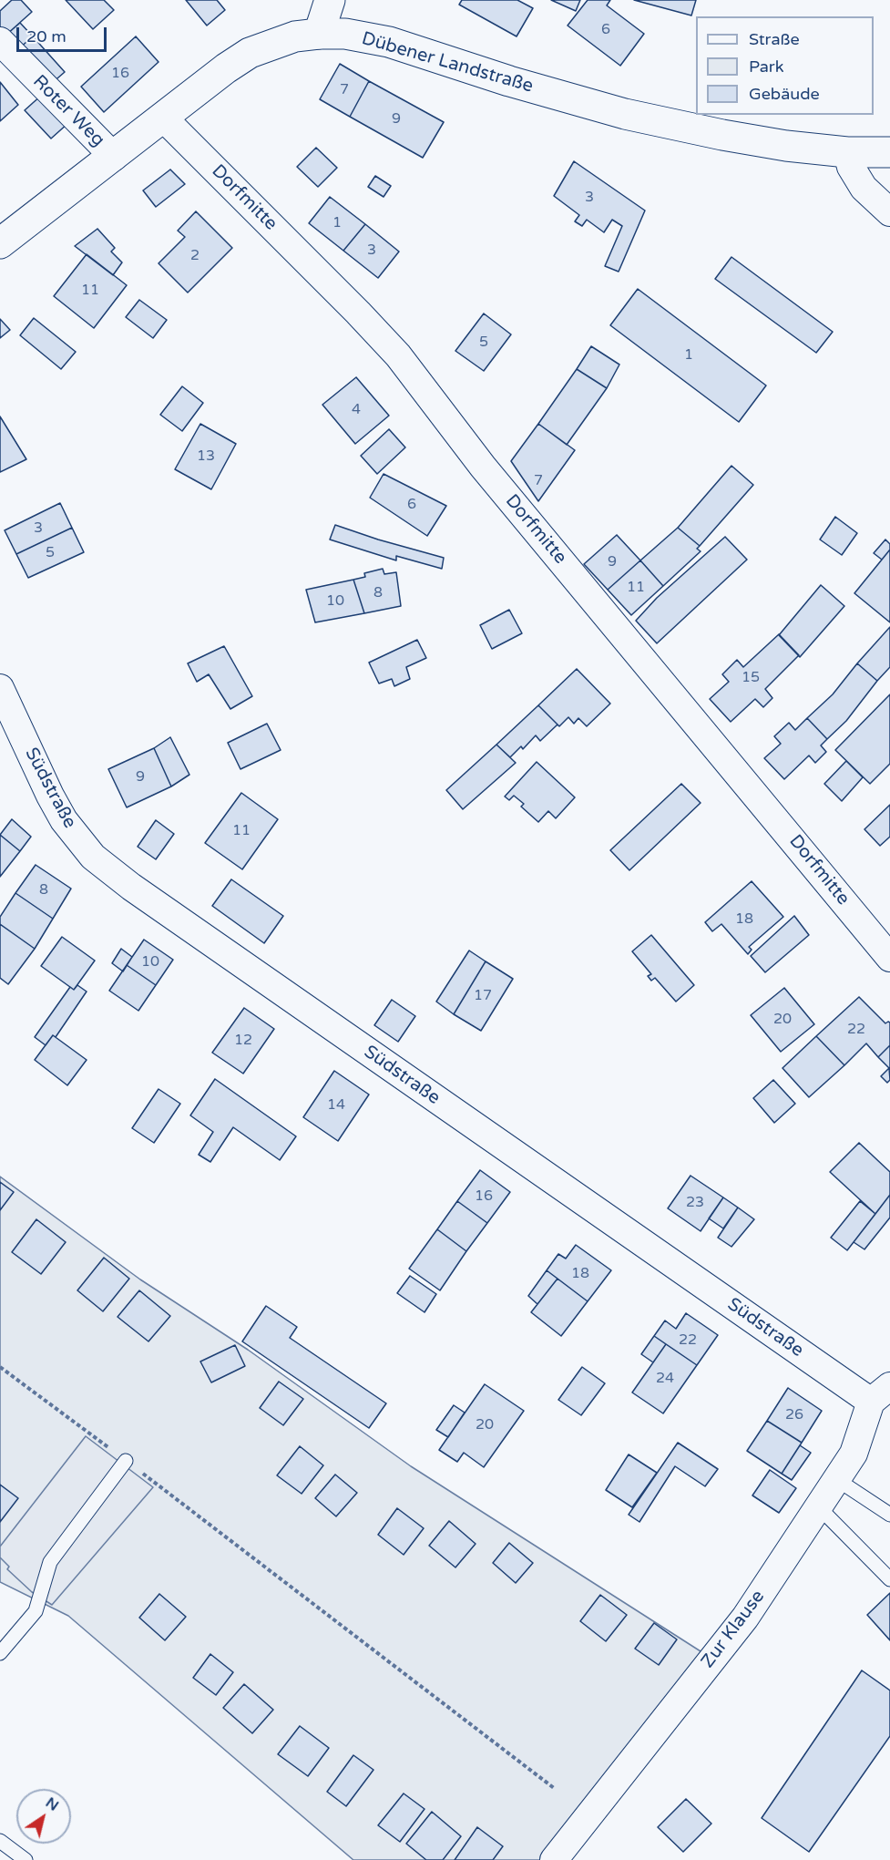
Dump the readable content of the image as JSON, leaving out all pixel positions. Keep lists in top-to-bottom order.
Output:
{
  "streets": {
    "main road": ["Dübener Landstraße"],
    "street": [
      "Roter Weg",
      "Dorfmitte",
      "Südstraße",
      "Zur Klause"
    ]
  },
  "crossings": [
    ["Dübener Landstraße", "Roter Weg"],
    ["Dübener Landstraße", "Dorfmitte"],
    ["Südstraße", "Zur Klause"]
  ],
  "house_numbers": [
    "6",
    "16",
    "7",
    "9",
    "3",
    "1",
    "3",
    "2",
    "11",
    "5",
    "1",
    "4",
    "13",
    "7",
    "6",
    "3",
    "5",
    "9",
    "11",
    "8",
    "10",
    "15",
    "9",
    "11",
    "8",
    "18",
    "10",
    "17",
    "20",
    "22",
    "12",
    "14",
    "16",
    "23",
    "18",
    "22",
    "24",
    "26",
    "20"
  ],
  "legend": ["Straße", "Park", "Gebäude"],
  "scale_bar": "20 m",
  "north": "top right"
}
